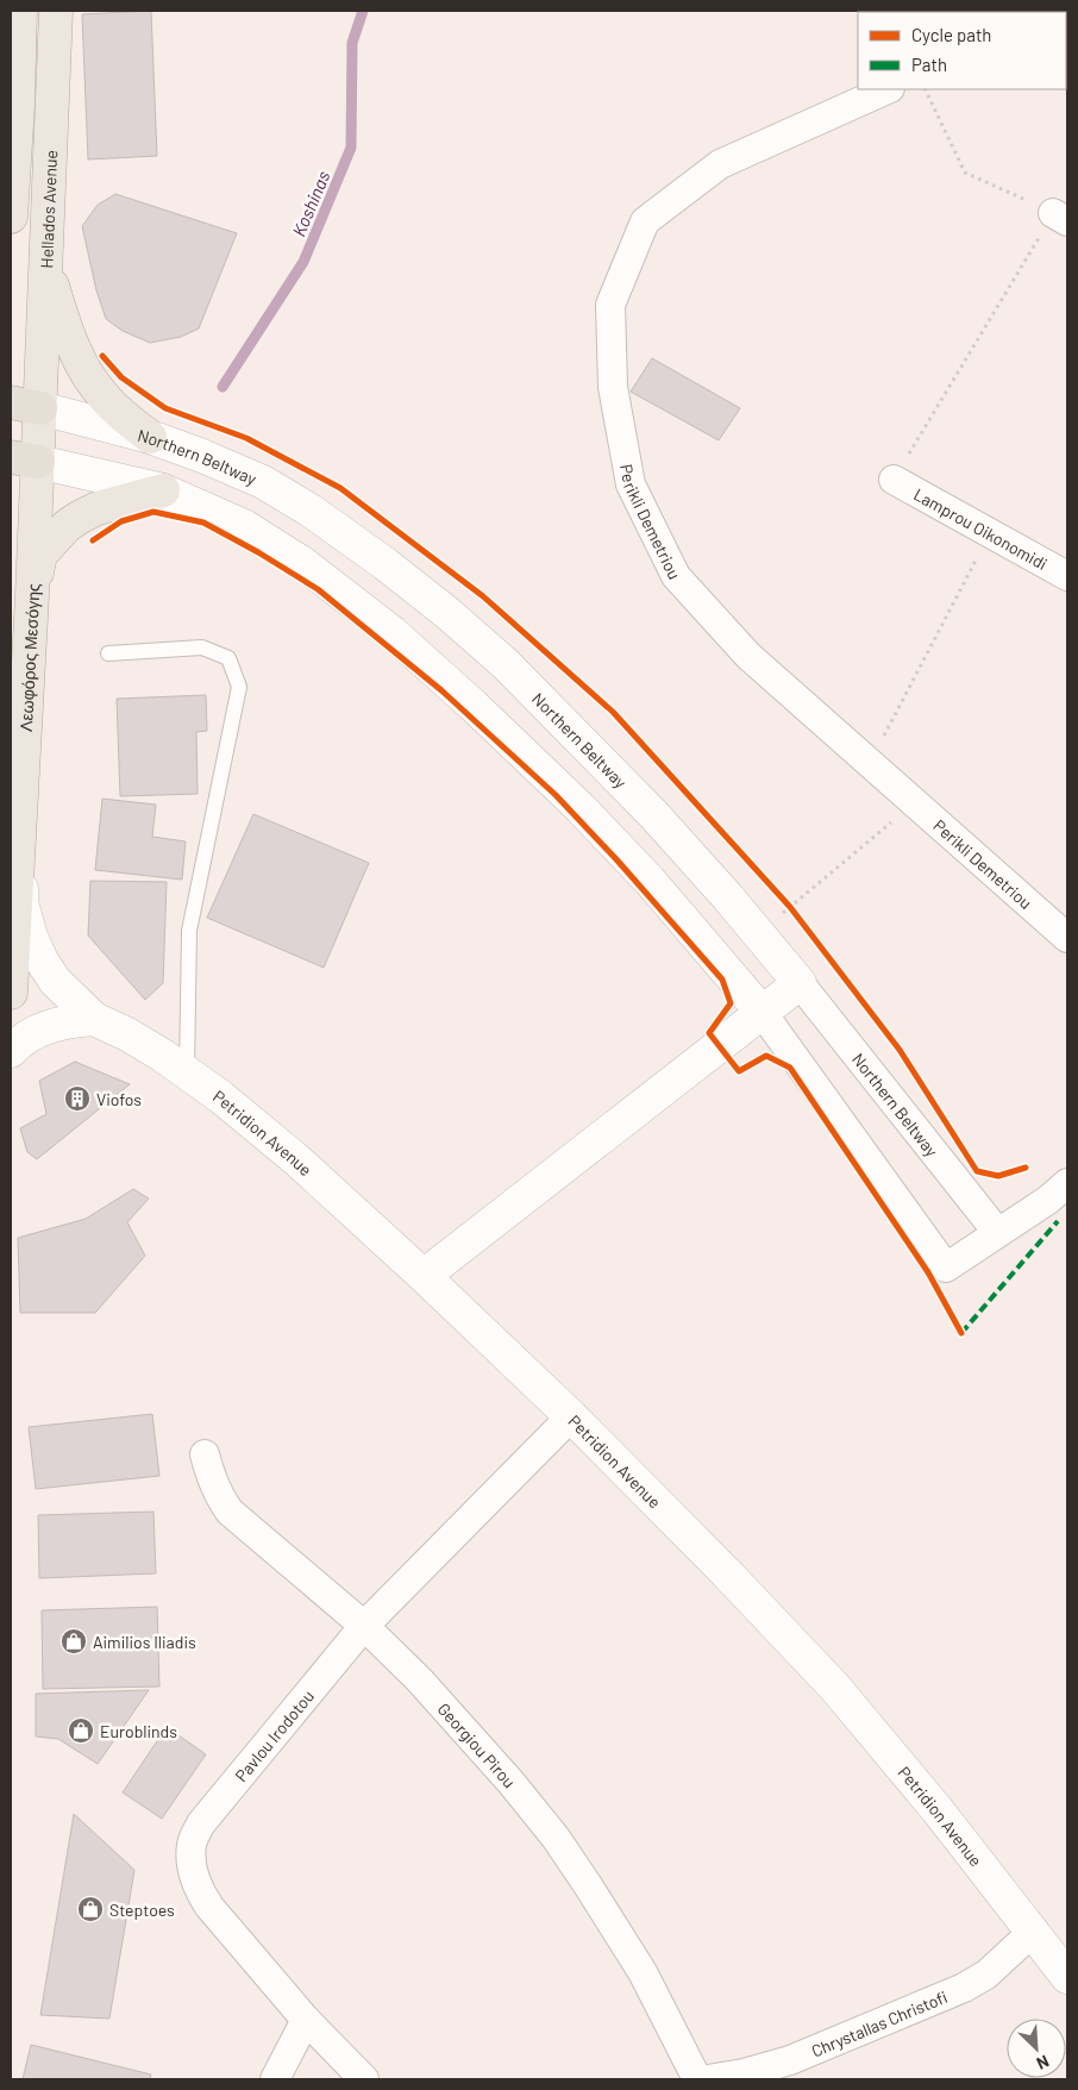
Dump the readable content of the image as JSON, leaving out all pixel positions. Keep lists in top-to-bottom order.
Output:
{
  "streets": {
    "main road": ["Hellados Avenue", "Λεωφόρος Μεσόγης"],
    "street": [
      "Northern Beltway",
      "Perikli Demetriou",
      "Lamprou Oikonomidi",
      "Petridion Avenue",
      "Pavlou Irodotou",
      "Georgiou Pirou",
      "Chrystallas Christofi"
    ]
  },
  "crossings": [
    ["Hellados Avenue", "Northern Beltway"],
    ["Hellados Avenue", "Λεωφόρος Μεσόγης"],
    ["Λεωφόρος Μεσόγης", "Petridion Avenue"],
    ["Petridion Avenue", "Pavlou Irodotou"],
    ["Petridion Avenue", "Chrystallas Christofi"],
    ["Pavlou Irodotou", "Georgiou Pirou"]
  ],
  "water": ["Koshinas"],
  "places": {
    "building": ["Viofos"],
    "shop": ["Aimilios Iliadis", "Euroblinds", "Steptoes"]
  },
  "legend": ["Cycle path", "Path"],
  "north": "bottom right"
}
